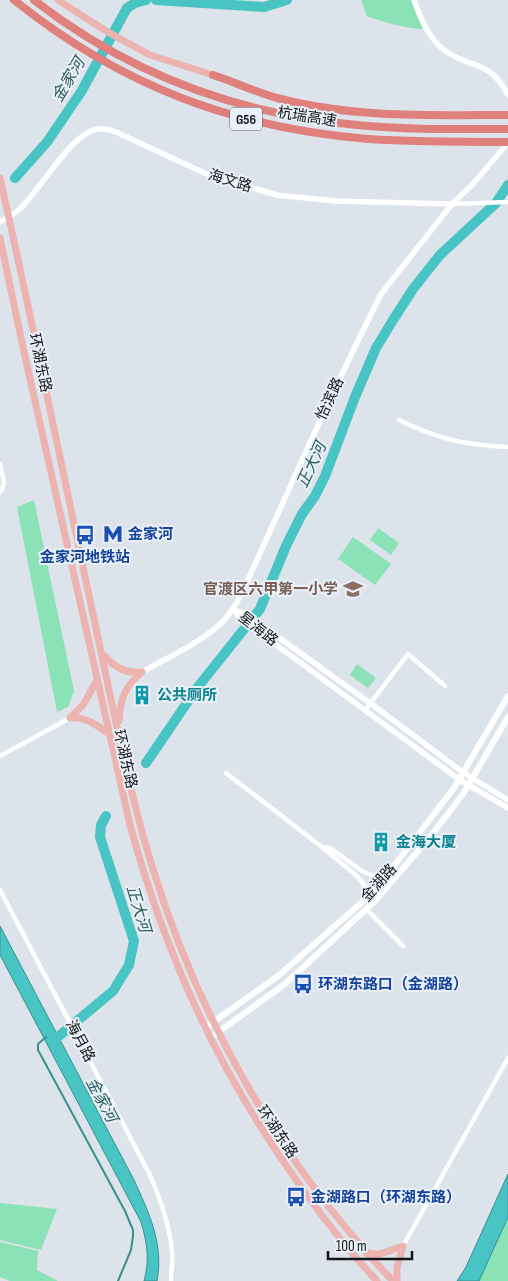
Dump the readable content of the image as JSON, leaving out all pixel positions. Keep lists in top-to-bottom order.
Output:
{
  "streets": {
    "highway": ["杭瑞高速", "G56"],
    "main road": ["环湖东路", "金湖路"],
    "street": [
      "海文路",
      "怡滨路",
      "星海路",
      "海月路"
    ]
  },
  "crossings": [
    ["杭瑞高速", "怡滨路"],
    ["海文路", "环湖东路"],
    ["海文路", "怡滨路"],
    ["环湖东路", "金湖路"],
    ["怡滨路", "星海路"],
    ["星海路", "金湖路"]
  ],
  "water": ["金家河", "正大河"],
  "places": {
    "metro station": ["金家河"],
    "bus stop": ["金家河地铁站", "环湖东路口（金湖路）", "金湖路口（环湖东路）"],
    "school or university": ["官渡区六甲第一小学"],
    "building": ["公共厕所", "金海大厦"]
  },
  "scale_bar": "100 m"
}
